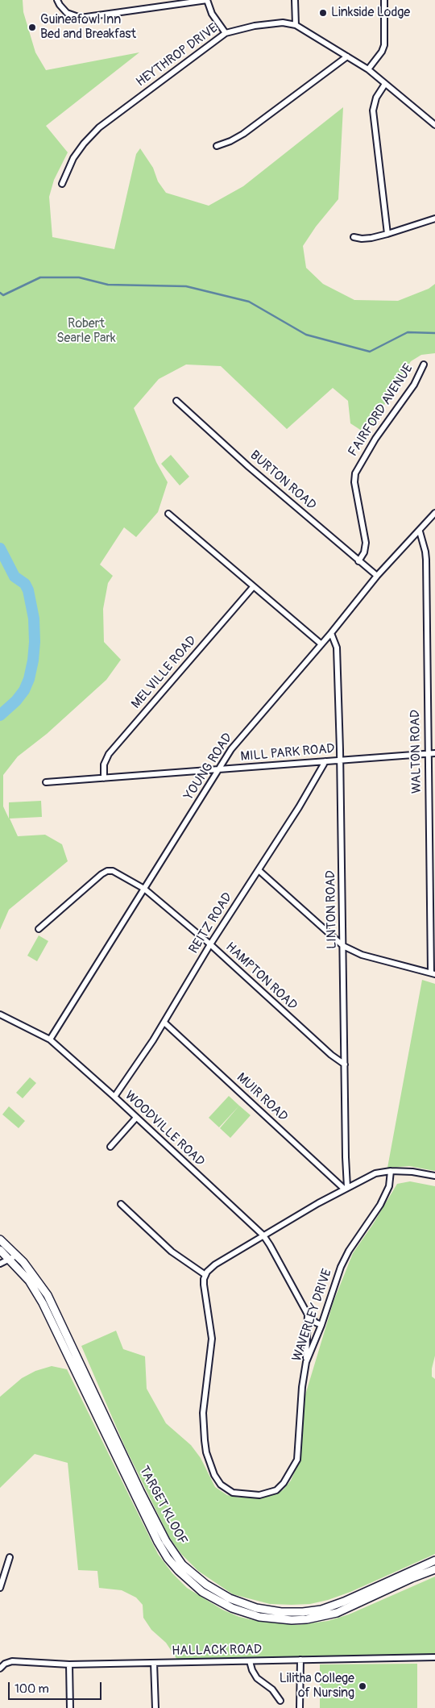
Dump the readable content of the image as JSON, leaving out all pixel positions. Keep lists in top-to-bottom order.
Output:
{
  "streets": {
    "main road": ["TARGET KLOOF"],
    "street": [
      "HEYTHROP DRIVE",
      "FAIRFORD AVENUE",
      "BURTON ROAD",
      "MELVILLE ROAD",
      "WALTON ROAD",
      "MILL PARK ROAD",
      "YOUNG ROAD",
      "LINTON ROAD",
      "REITZ ROAD",
      "HAMPTON ROAD",
      "MUIR ROAD",
      "WOODVILLE ROAD",
      "WAVERLEY DRIVE",
      "HALLACK ROAD"
    ]
  },
  "crossings": [
    ["FAIRFORD AVENUE", "BURTON ROAD"],
    ["BURTON ROAD", "YOUNG ROAD"],
    ["MELVILLE ROAD", "MILL PARK ROAD"],
    ["WALTON ROAD", "MILL PARK ROAD"],
    ["WALTON ROAD", "YOUNG ROAD"],
    ["MILL PARK ROAD", "YOUNG ROAD"],
    ["MILL PARK ROAD", "LINTON ROAD"],
    ["MILL PARK ROAD", "REITZ ROAD"],
    ["YOUNG ROAD", "LINTON ROAD"],
    ["YOUNG ROAD", "HAMPTON ROAD"],
    ["YOUNG ROAD", "WOODVILLE ROAD"],
    ["LINTON ROAD", "HAMPTON ROAD"],
    ["LINTON ROAD", "MUIR ROAD"],
    ["REITZ ROAD", "HAMPTON ROAD"],
    ["REITZ ROAD", "MUIR ROAD"],
    ["REITZ ROAD", "WOODVILLE ROAD"]
  ],
  "parks": ["Robert Searle Park"],
  "places": ["Linkside Lodge", "Guineafowl Inn Bed and Breakfast", "Lilitha College of Nursing"],
  "scale_bar": "100 m"
}
